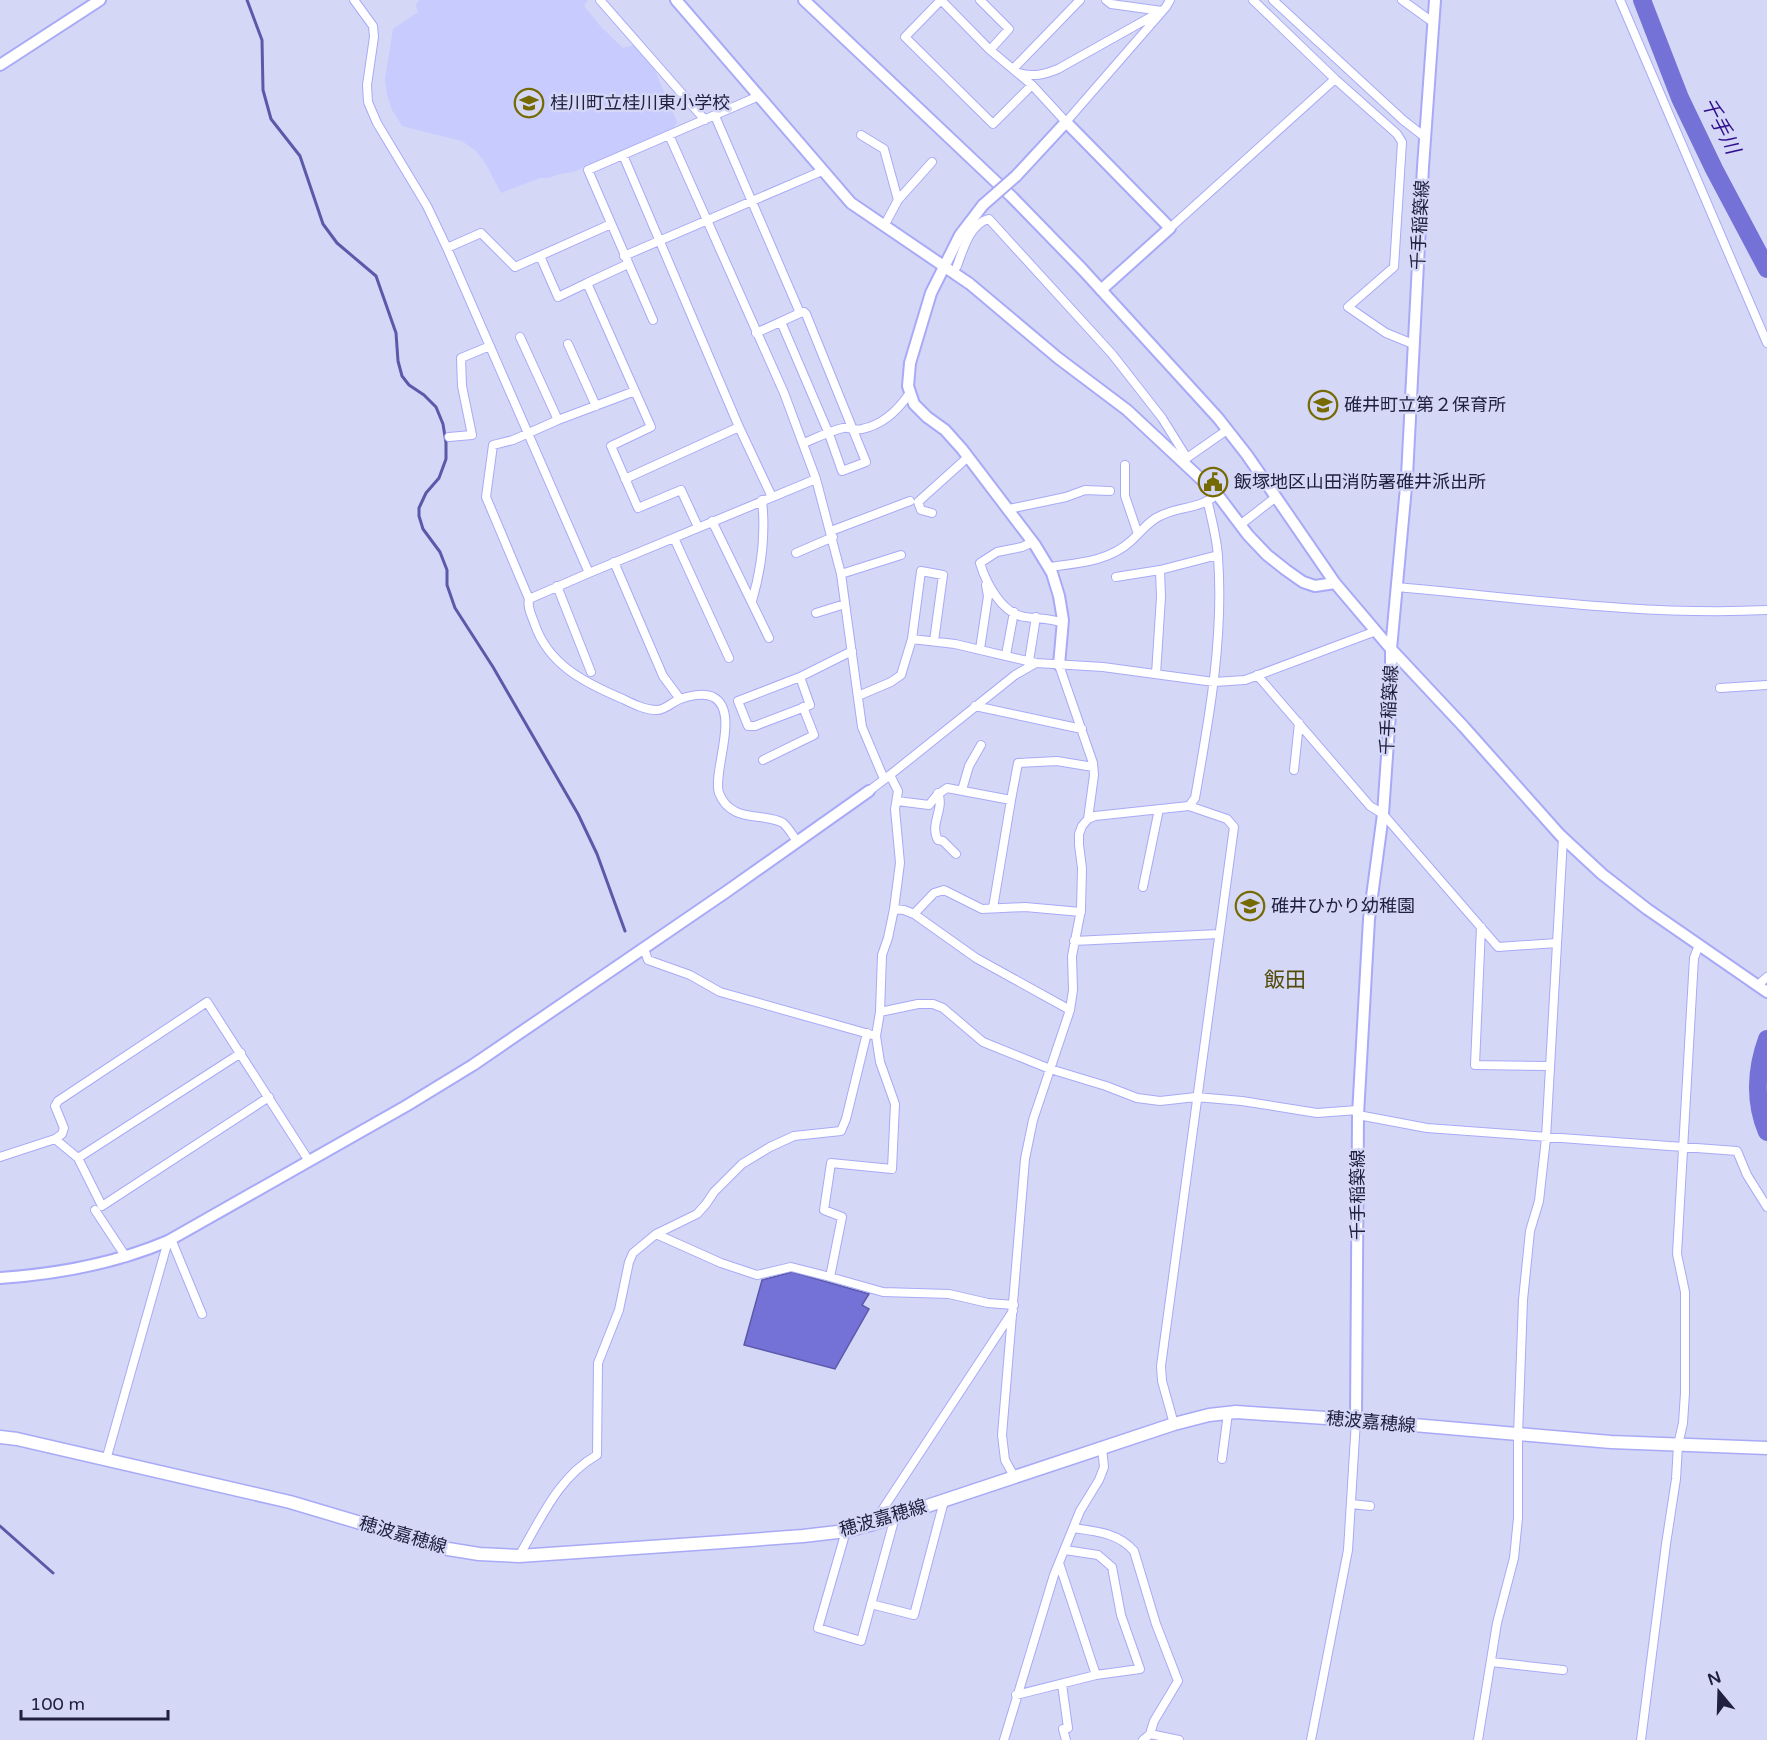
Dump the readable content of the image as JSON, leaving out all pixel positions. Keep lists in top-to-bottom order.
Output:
{
  "streets": {
    "main road": ["穂波嘉穂線"],
    "street": ["千手稲築線"]
  },
  "crossings": [
    ["千手稲築線", "穂波嘉穂線"]
  ],
  "districts": ["飯田"],
  "water": ["千手川"],
  "places": {
    "school or university": ["桂川町立桂川東小学校", "碓井町立第２保育所", "碓井ひかり幼稚園"],
    "public building": ["飯塚地区山田消防署碓井派出所"]
  },
  "scale_bar": "100 m",
  "north": "top"
}
